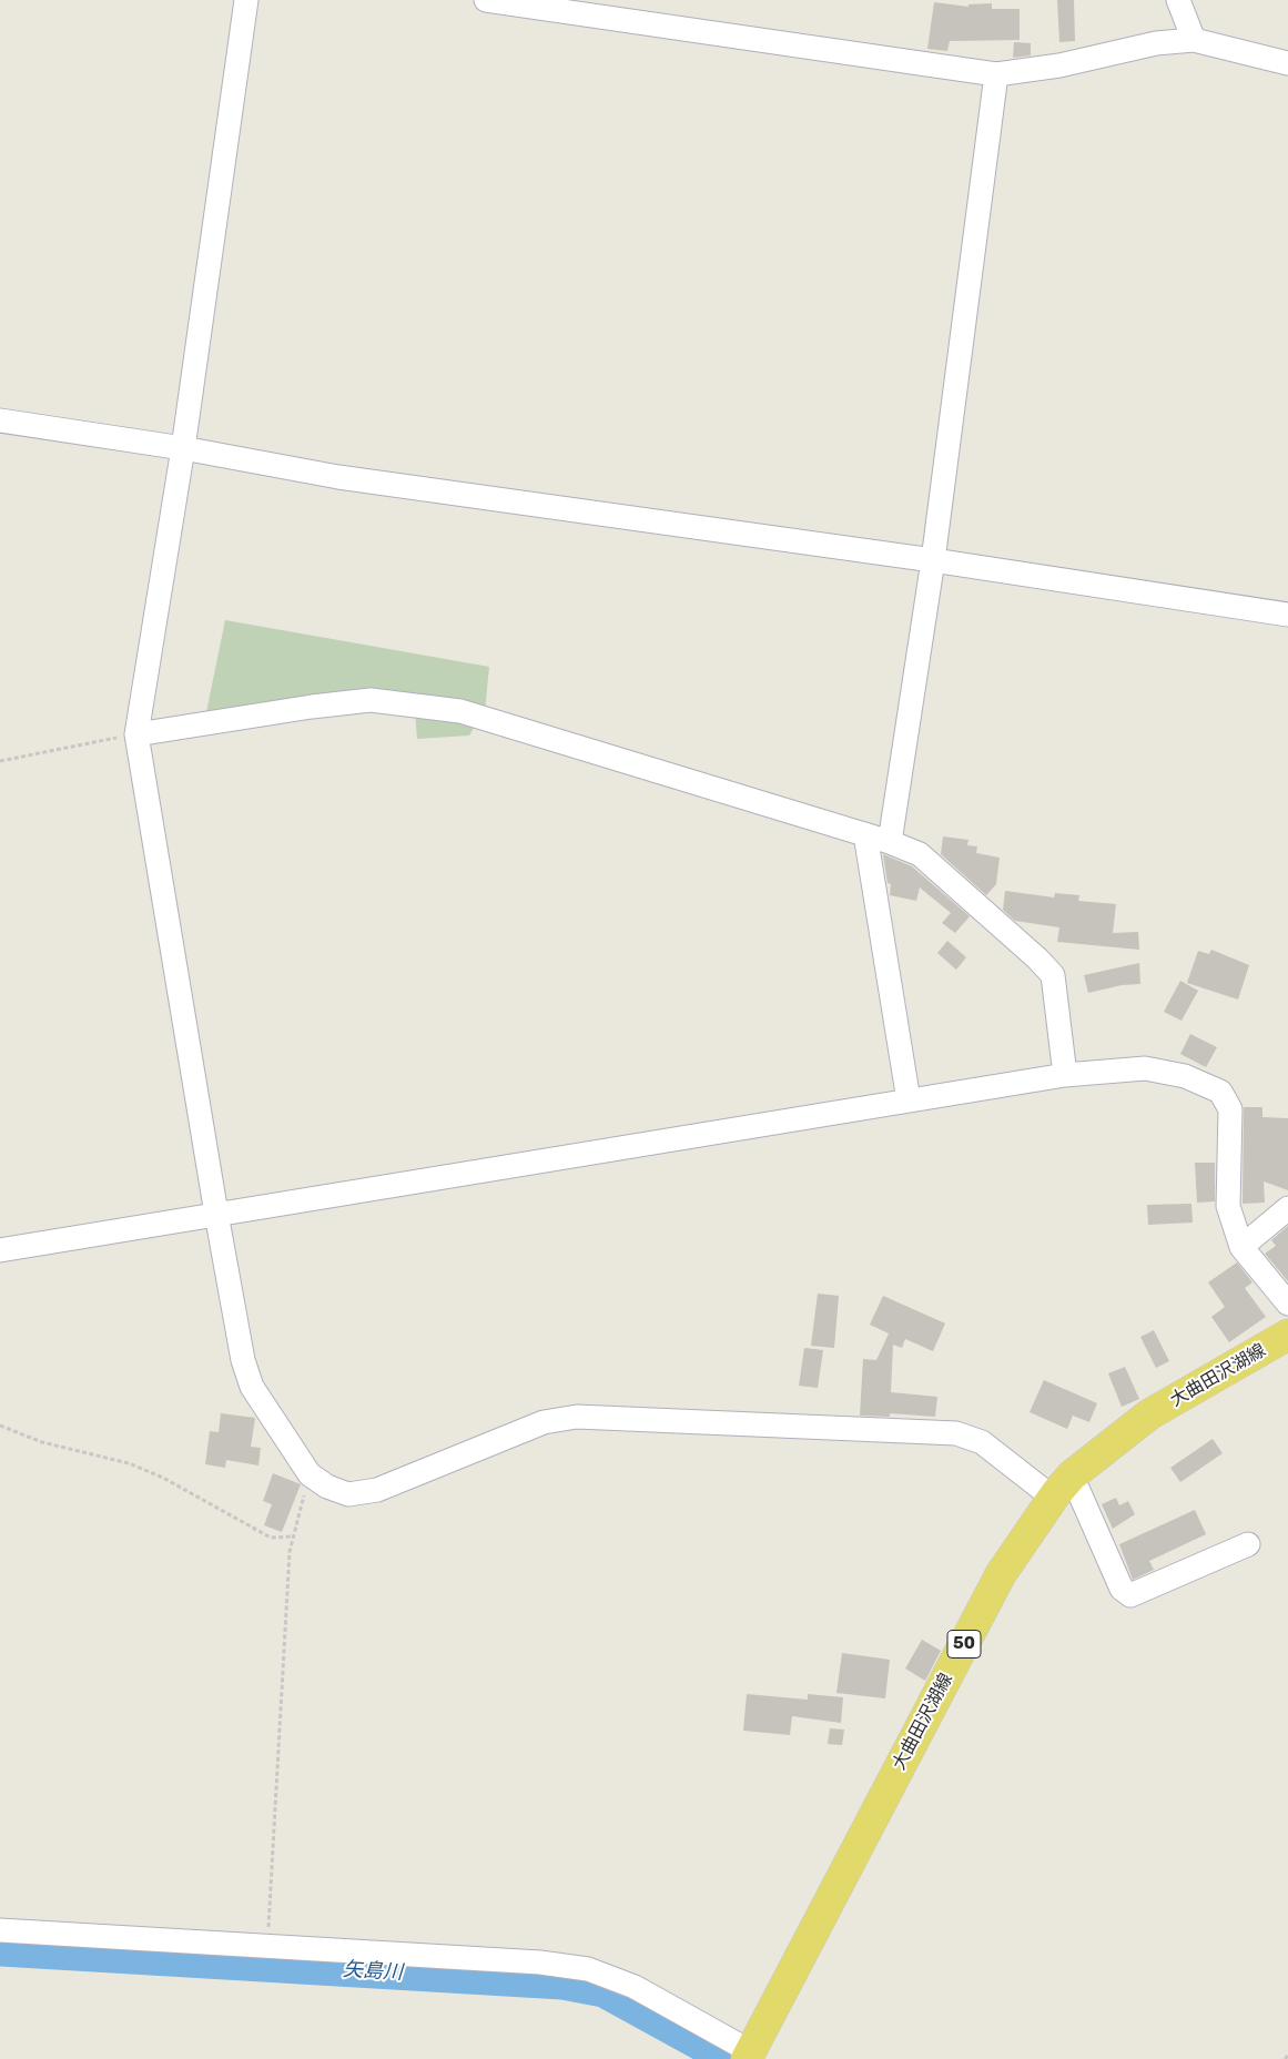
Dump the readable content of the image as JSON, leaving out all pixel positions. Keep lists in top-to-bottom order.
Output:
{
  "streets": {
    "main road": ["大曲田沢湖線", "50"]
  },
  "water": ["矢島川"]
}
